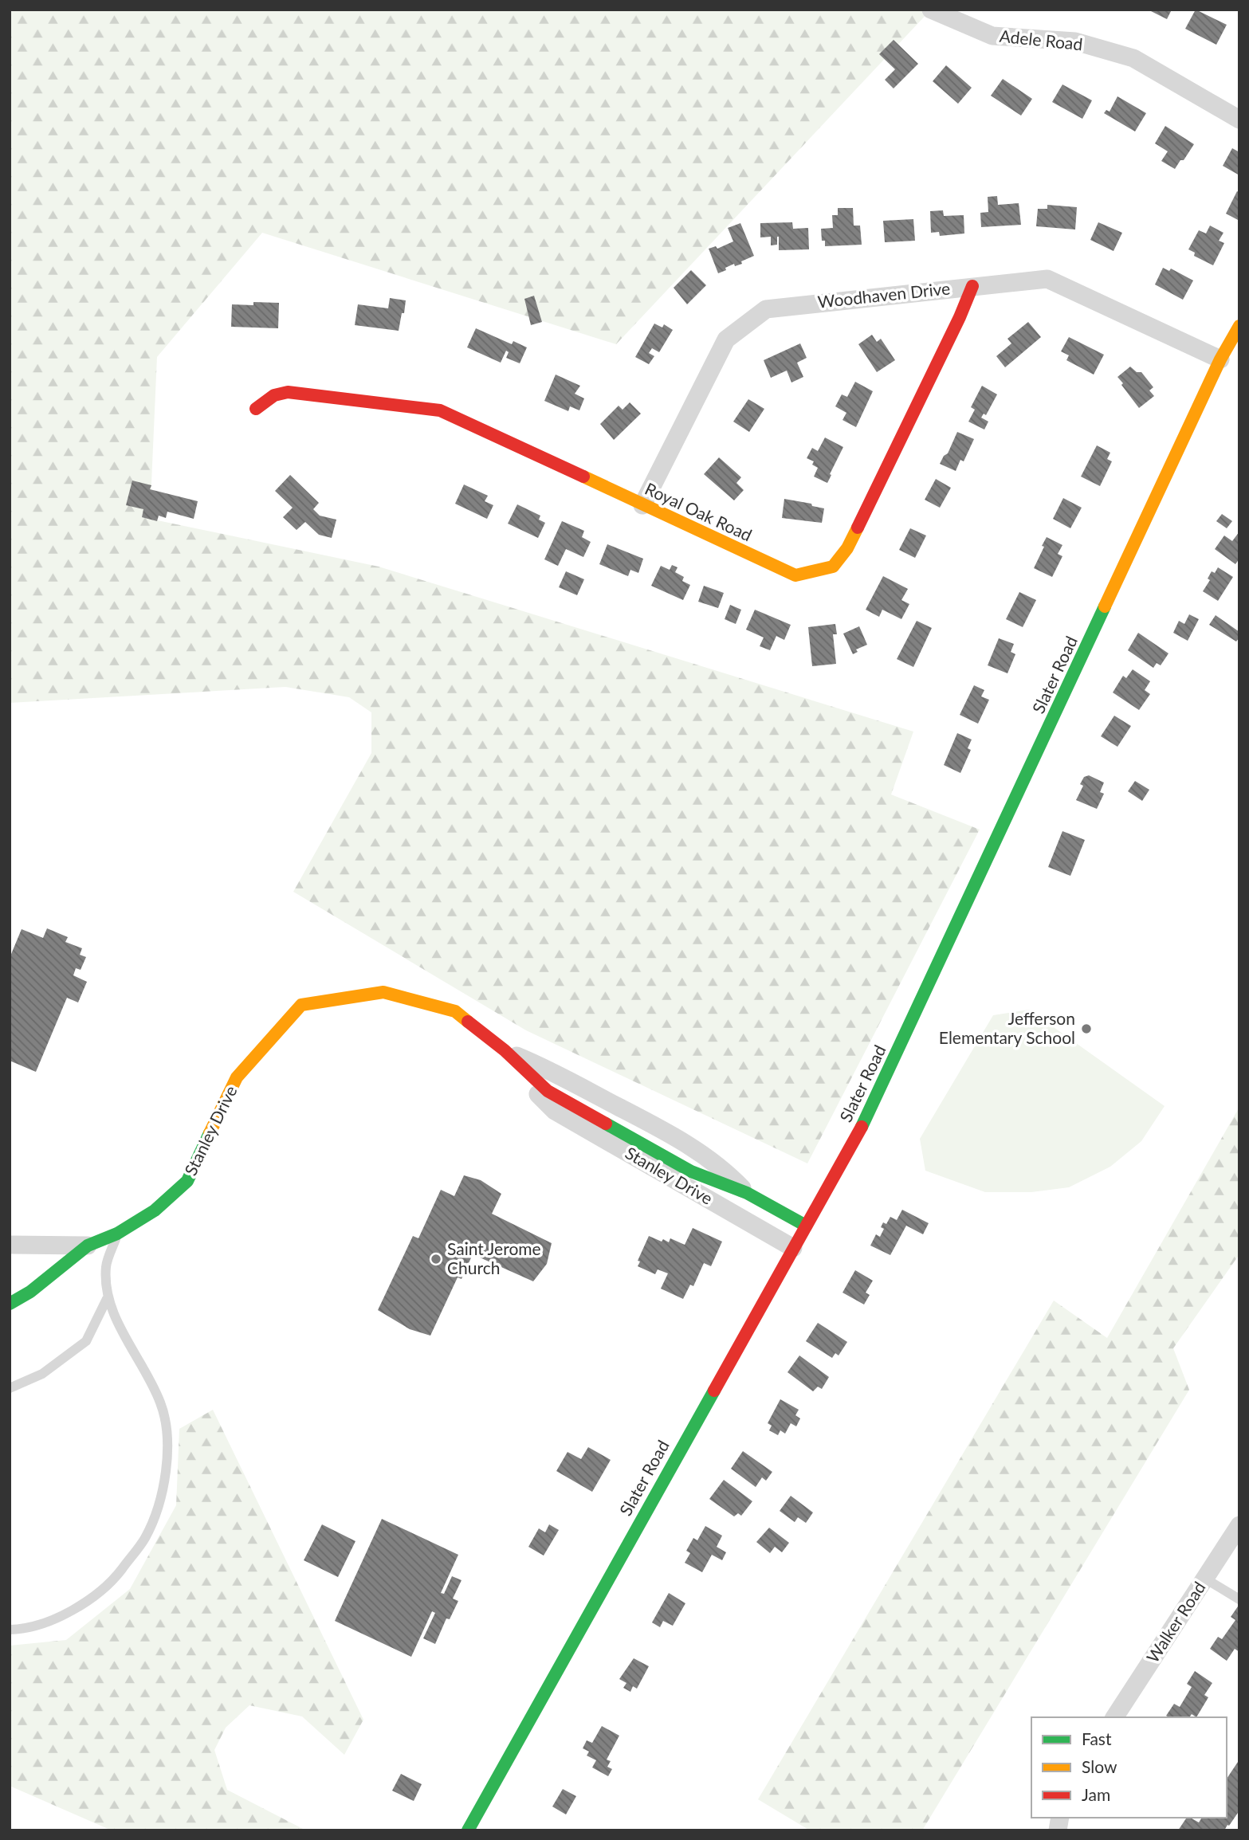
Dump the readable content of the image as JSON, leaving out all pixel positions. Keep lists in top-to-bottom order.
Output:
{
  "streets": {
    "main road": ["Royal Oak Road", "Slater Road", "Stanley Drive"],
    "street": ["Adele Road", "Woodhaven Drive", "Walker Road"]
  },
  "crossings": [
    ["Woodhaven Drive", "Royal Oak Road"],
    ["Woodhaven Drive", "Slater Road"],
    ["Slater Road", "Stanley Drive"]
  ],
  "places": ["Jefferson Elementary School", "Saint Jerome Church"],
  "legend": ["Fast", "Slow", "Jam"]
}
